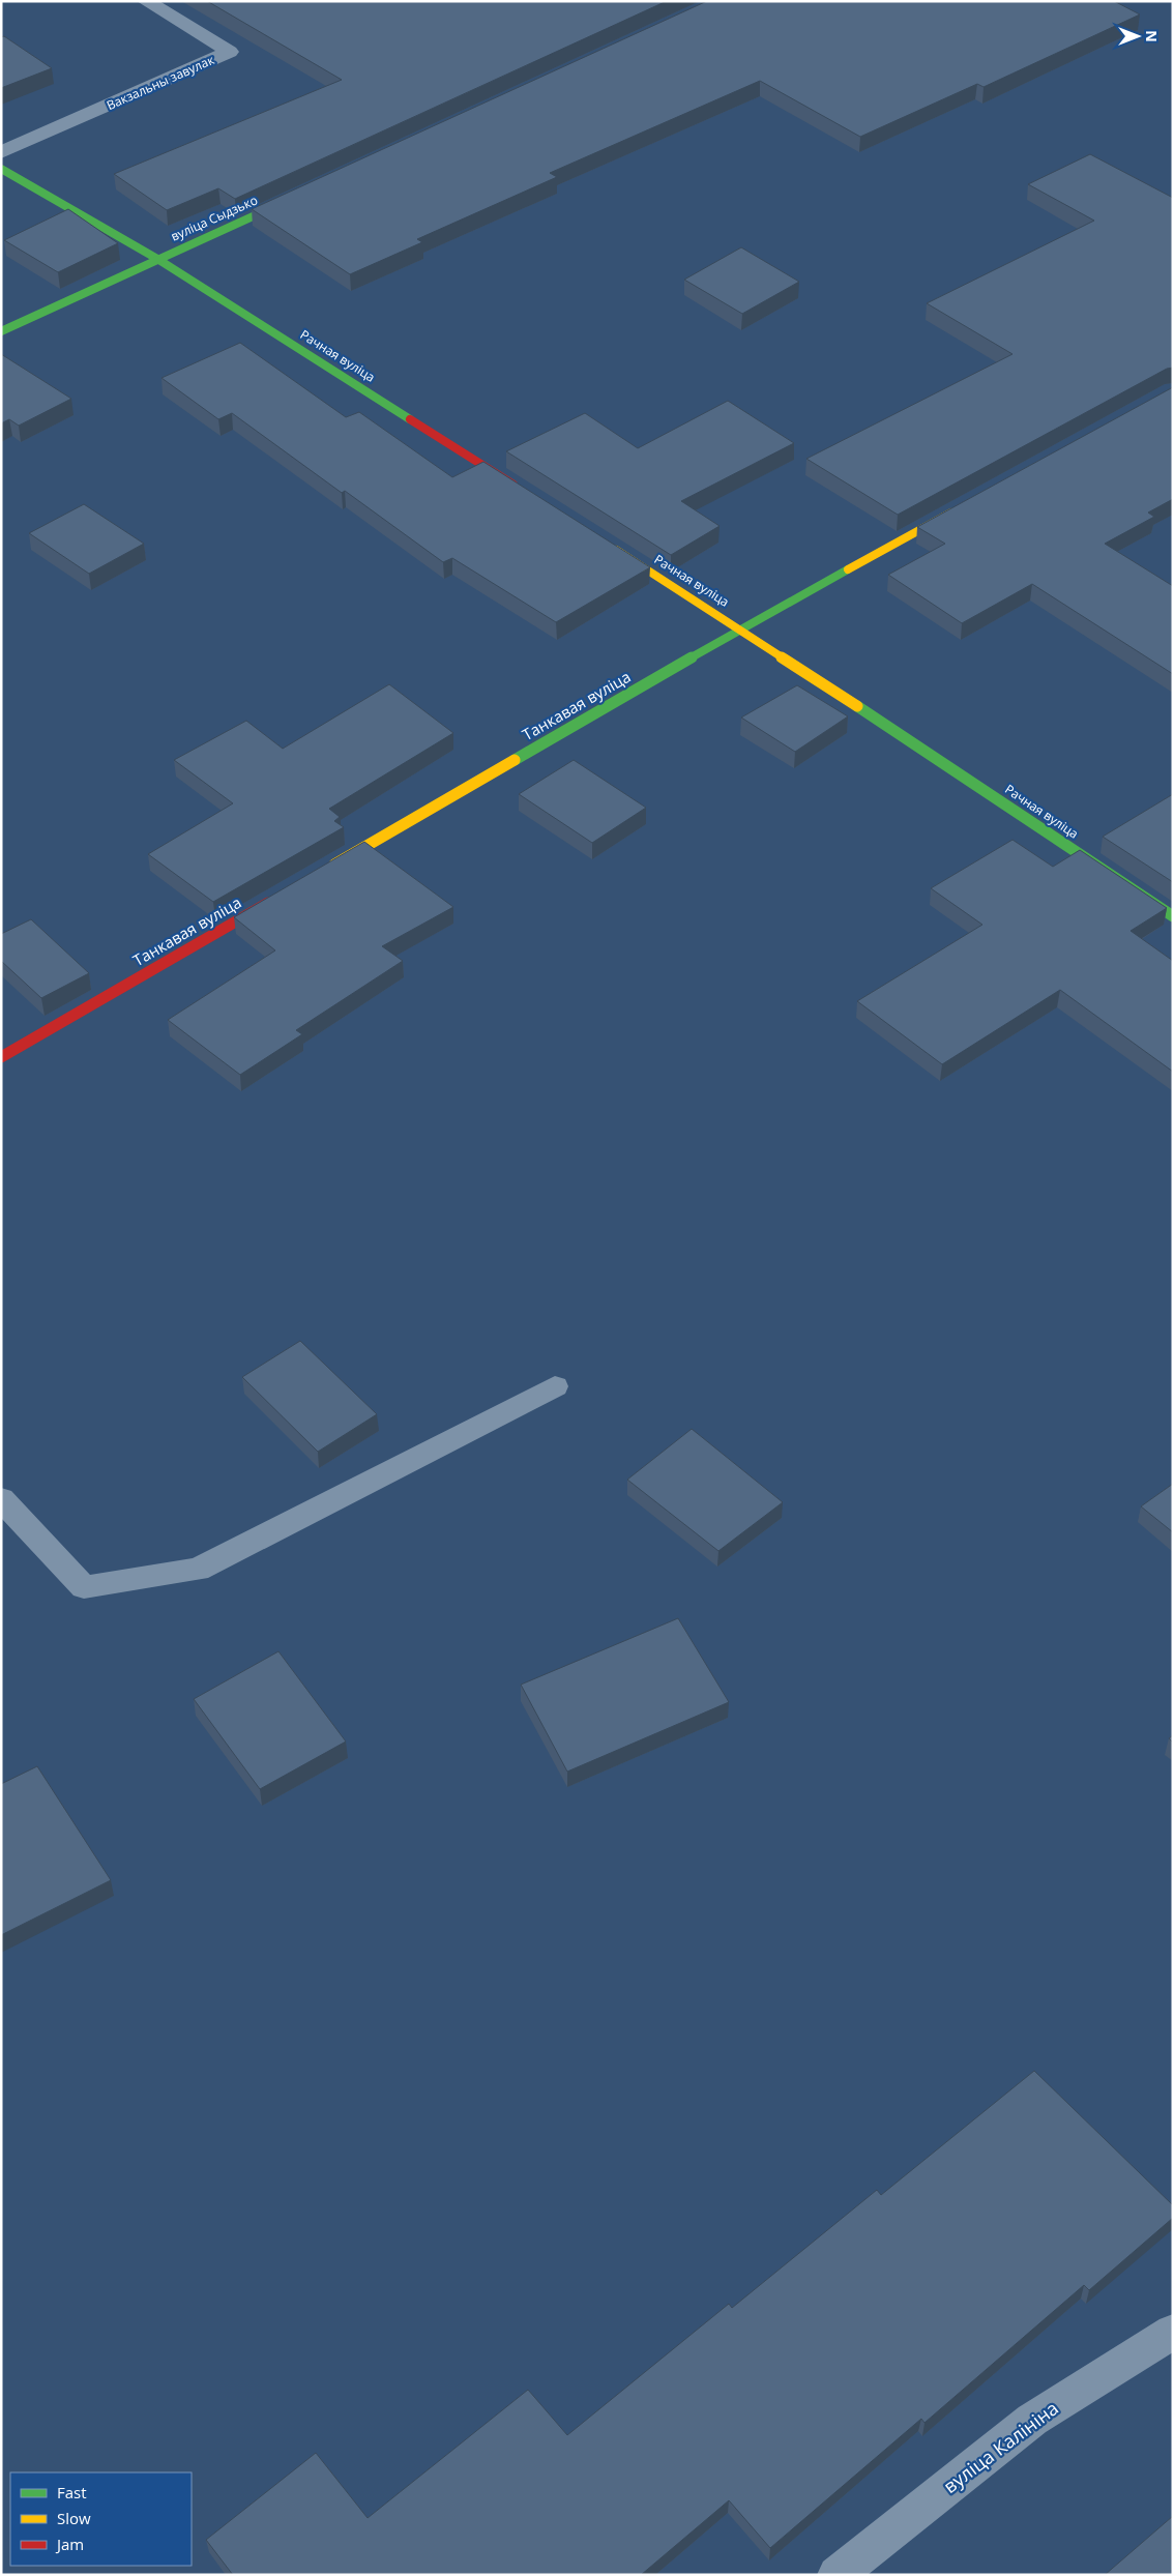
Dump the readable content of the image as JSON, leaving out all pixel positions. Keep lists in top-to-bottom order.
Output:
{
  "streets": {
    "street": [
      "Вакзальны завулак",
      "вуліца Сыдзько",
      "Рачная вуліца",
      "Танкавая вуліца",
      "вуліца Калініна"
    ]
  },
  "crossings": [
    ["вуліца Сыдзько", "Рачная вуліца"],
    ["Рачная вуліца", "Танкавая вуліца"]
  ],
  "legend": ["Fast", "Slow", "Jam"],
  "north": "right"
}
